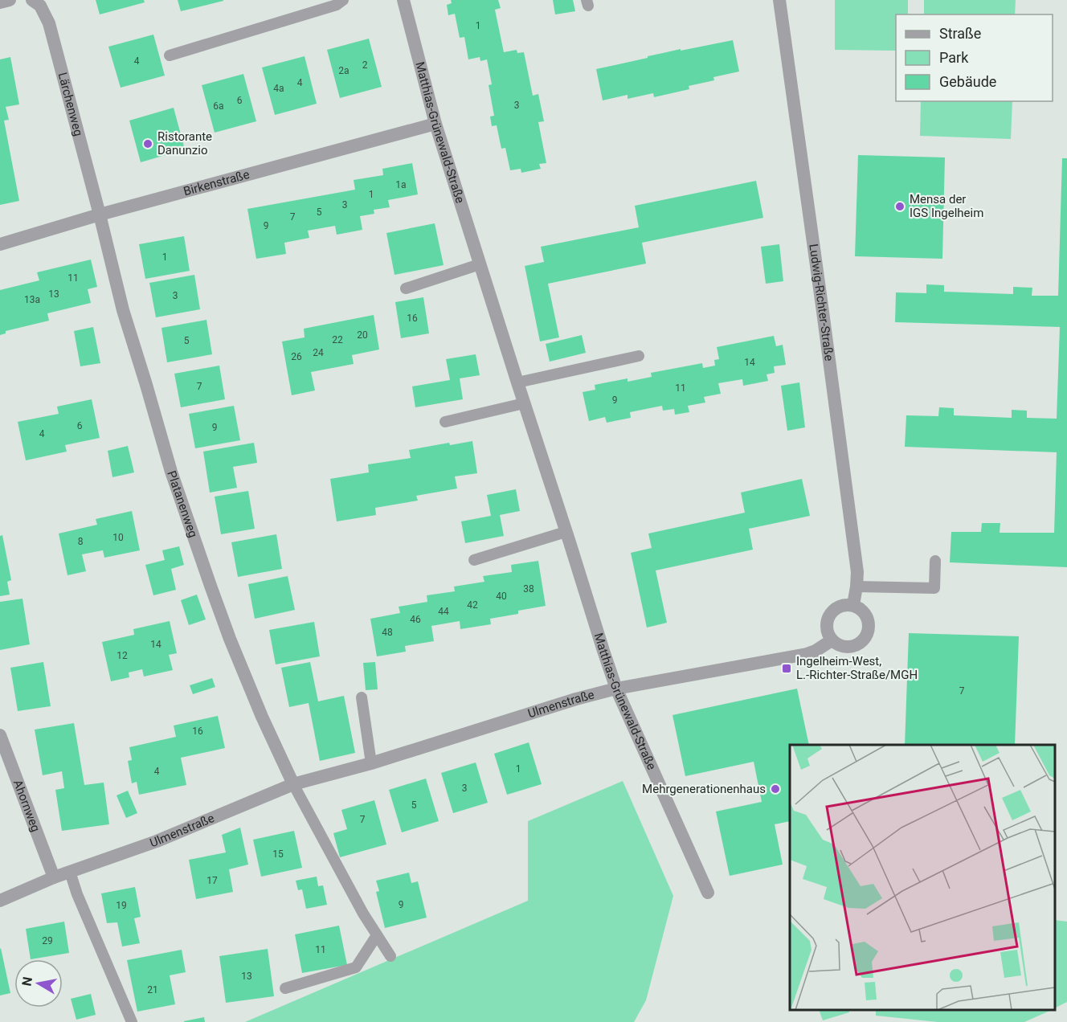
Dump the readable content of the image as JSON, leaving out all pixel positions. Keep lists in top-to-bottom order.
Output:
{
  "streets": {
    "street": [
      "Lärchenweg",
      "Matthias-Grünewald-Straße",
      "Birkenstraße",
      "Ludwig-Richter-Straße",
      "Platanenweg",
      "Ulmenstraße",
      "Ahornweg"
    ]
  },
  "crossings": [
    ["Lärchenweg", "Birkenstraße"],
    ["Lärchenweg", "Platanenweg"],
    ["Matthias-Grünewald-Straße", "Birkenstraße"],
    ["Matthias-Grünewald-Straße", "Ulmenstraße"],
    ["Birkenstraße", "Platanenweg"],
    ["Ludwig-Richter-Straße", "Ulmenstraße"],
    ["Platanenweg", "Ulmenstraße"],
    ["Ulmenstraße", "Ahornweg"]
  ],
  "places": {
    "other": ["Ristorante Danunzio", "Mensa der IGS Ingelheim", "Mehrgenerationenhaus"],
    "transit": ["Ingelheim-West, L.-Richter-Straße/MGH"]
  },
  "house_numbers": [
    "1",
    "4",
    "2",
    "2a",
    "4",
    "4a",
    "6",
    "3",
    "6a",
    "1a",
    "1",
    "3",
    "5",
    "7",
    "9",
    "1",
    "11",
    "13",
    "3",
    "13a",
    "16",
    "20",
    "22",
    "5",
    "24",
    "26",
    "14",
    "7",
    "11",
    "9",
    "6",
    "9",
    "4",
    "10",
    "8",
    "38",
    "40",
    "42",
    "44",
    "46",
    "48",
    "14",
    "12",
    "7",
    "16",
    "1",
    "4",
    "3",
    "5",
    "7",
    "15",
    "17",
    "9",
    "19",
    "29",
    "11",
    "13",
    "21"
  ],
  "legend": ["Straße", "Park", "Gebäude"],
  "north": "left"
}
